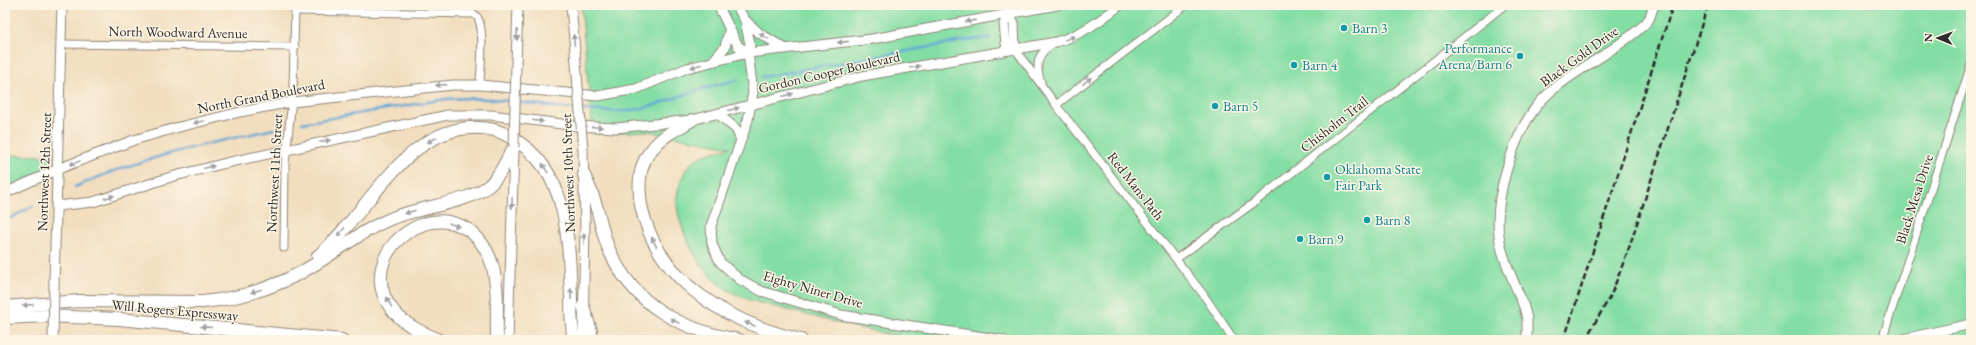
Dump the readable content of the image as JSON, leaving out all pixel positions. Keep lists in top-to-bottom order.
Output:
{
  "streets": {
    "highway": ["Will Rogers Expressway"],
    "street": [
      "North Woodward Avenue",
      "Black Gold Drive",
      "Gordon Cooper Boulevard",
      "North Grand Boulevard",
      "Chisholm Trail",
      "Northwest 12th Street",
      "Northwest 11th Street",
      "Northwest 10th Street",
      "Red Mans Path",
      "Black Mesa Drive",
      "Eighty Niner Drive"
    ]
  },
  "crossings": [
    ["North Woodward Avenue", "Northwest 12th Street"],
    ["North Woodward Avenue", "Northwest 11th Street"],
    ["Gordon Cooper Boulevard", "North Grand Boulevard"],
    ["Gordon Cooper Boulevard", "Northwest 11th Street"],
    ["Gordon Cooper Boulevard", "Red Mans Path"],
    ["Gordon Cooper Boulevard", "Eighty Niner Drive"],
    ["North Grand Boulevard", "Northwest 12th Street"],
    ["North Grand Boulevard", "Northwest 11th Street"],
    ["Chisholm Trail", "Red Mans Path"]
  ],
  "places": [
    "Barn 3",
    "Performance Arena/Barn 6",
    "Barn 4",
    "Barn 5",
    "Oklahoma State Fair Park",
    "Barn 8",
    "Barn 9"
  ],
  "north": "left"
}
